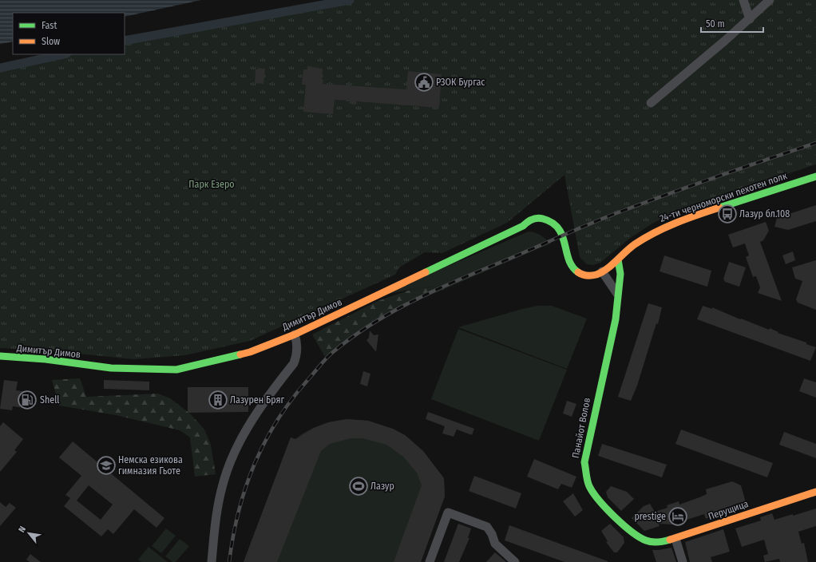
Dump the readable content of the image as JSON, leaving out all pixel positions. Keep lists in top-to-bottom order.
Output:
{
  "streets": {
    "main road": [
      "24-ти черноморски пехотен полк",
      "Димитър Димов",
      "Панайот Волов",
      "Перущица"
    ]
  },
  "crossings": [
    ["24-ти черноморски пехотен полк", "Димитър Димов"],
    ["24-ти черноморски пехотен полк", "Панайот Волов"],
    ["Панайот Волов", "Перущица"]
  ],
  "parks": ["Парк Езеро"],
  "places": {
    "public building": ["РЗОК Бургас"],
    "bus stop": ["Лазур бл.108"],
    "fuel station": ["Shell"],
    "building": ["Лазурен Бряг"],
    "school or university": ["Немска езикова гимназия Гьоте"],
    "sports": ["Лазур"],
    "hotel": ["prestige"]
  },
  "legend": ["Fast", "Slow"],
  "scale_bar": "50 m",
  "north": "top left"
}
